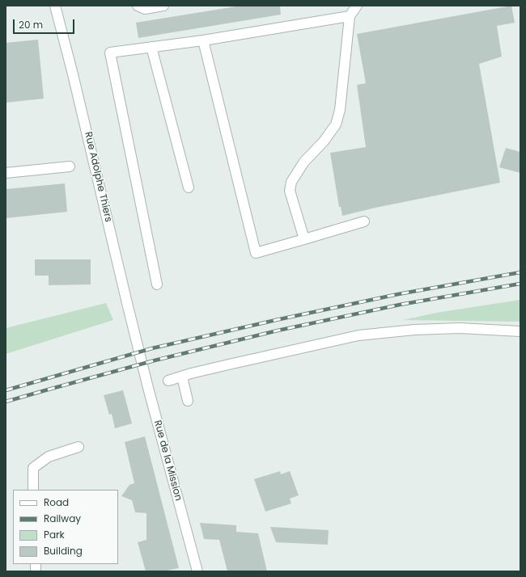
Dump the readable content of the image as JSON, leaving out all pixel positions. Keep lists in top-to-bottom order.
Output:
{
  "streets": {
    "street": ["Rue Adolphe Thiers", "Rue de la Mission"]
  },
  "crossings": [
    ["Rue Adolphe Thiers", "Rue de la Mission"]
  ],
  "legend": [
    "Road",
    "Railway",
    "Park",
    "Building"
  ],
  "scale_bar": "20 m"
}
